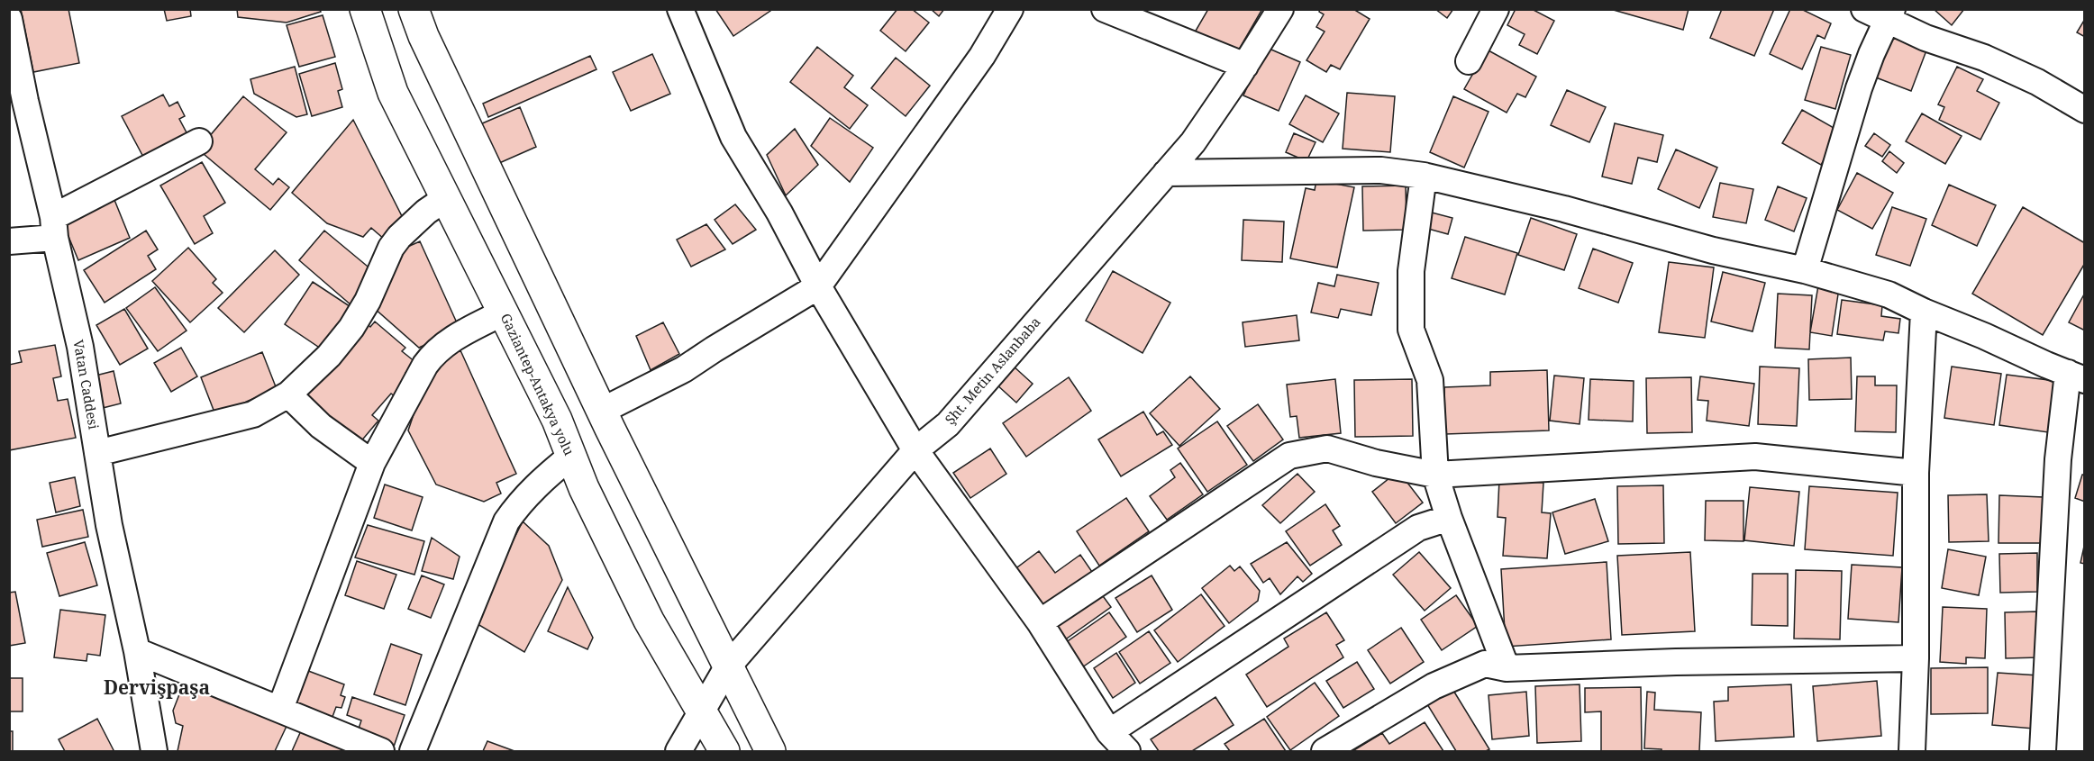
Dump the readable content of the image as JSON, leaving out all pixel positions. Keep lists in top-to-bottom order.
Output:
{
  "streets": {
    "main road": ["Gaziantep-Antakya yolu"],
    "street": ["Şht. Metin Aslanbaba", "Vatan Caddesi"]
  },
  "crossings": [
    ["Şht. Metin Aslanbaba", "Gaziantep-Antakya yolu"]
  ],
  "districts": ["Dervişpaşa"]
}
